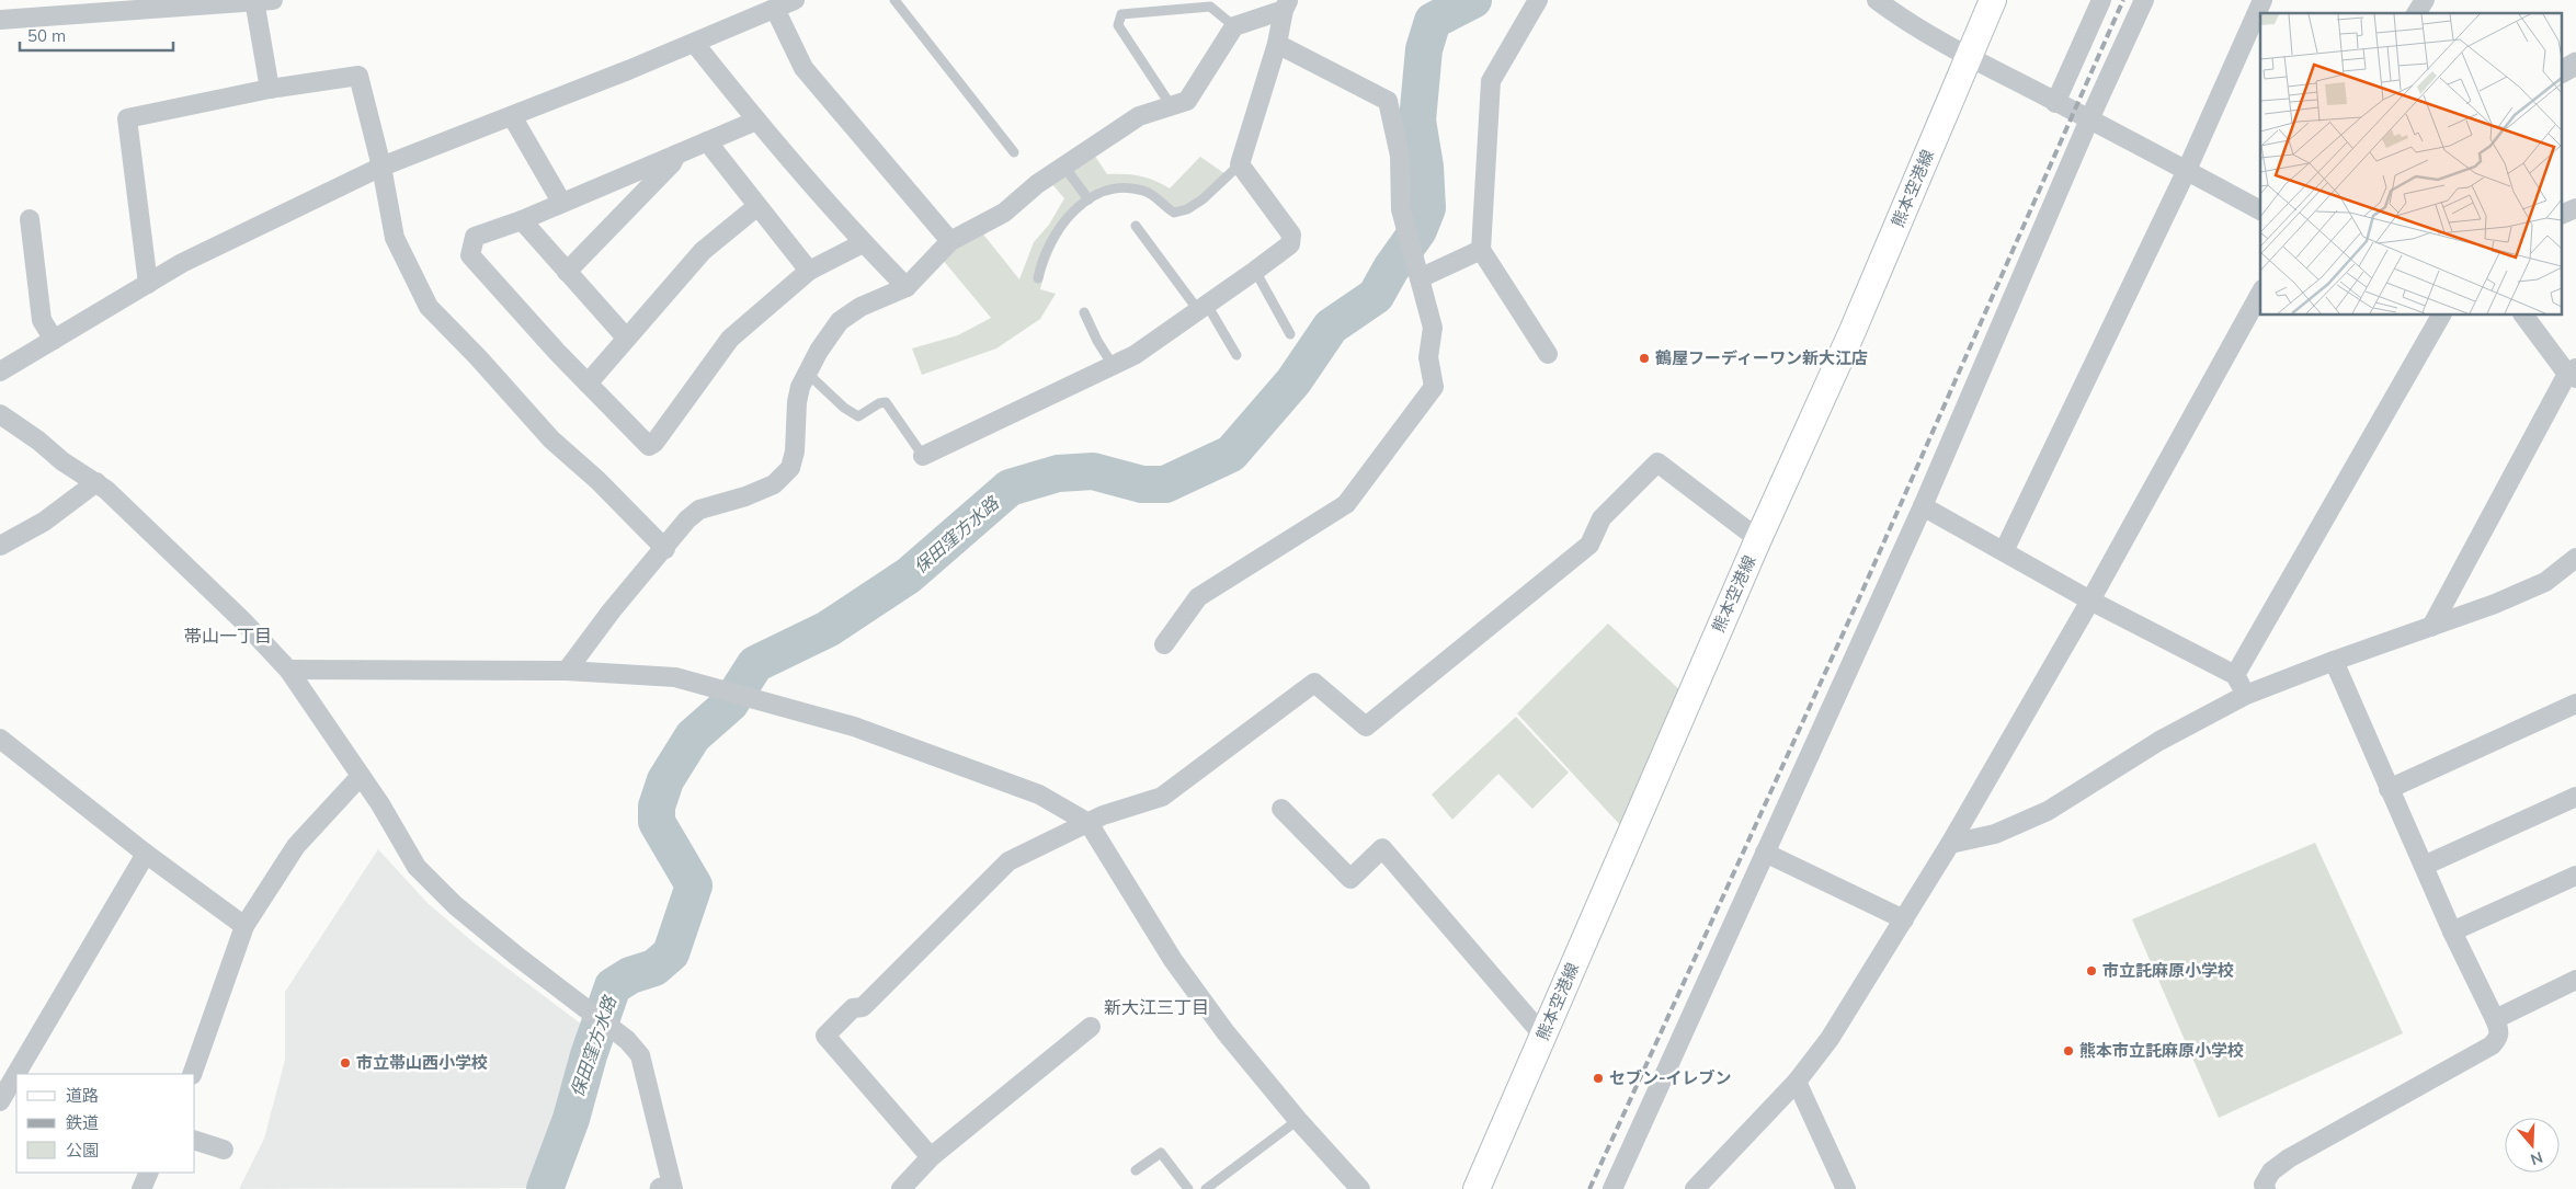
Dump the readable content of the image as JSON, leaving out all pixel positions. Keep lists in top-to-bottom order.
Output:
{
  "streets": {
    "main road": ["熊本空港線"]
  },
  "districts": ["帯山一丁目", "新大江三丁目"],
  "water": ["保田窪方水路"],
  "places": [
    "鶴屋フーディーワン新大江店",
    "市立託麻原小学校",
    "熊本市立託麻原小学校",
    "市立帯山西小学校",
    "セブン-イレブン"
  ],
  "legend": ["道路", "鉄道", "公園"],
  "scale_bar": "50 m",
  "north": "bottom"
}
